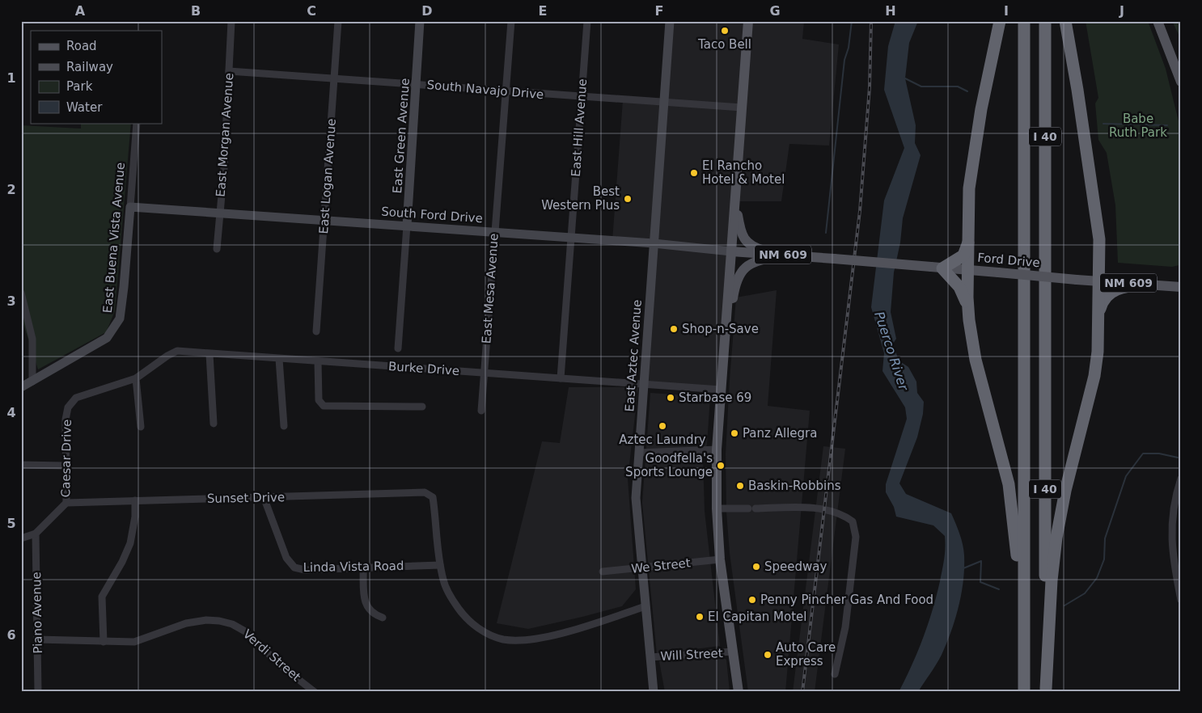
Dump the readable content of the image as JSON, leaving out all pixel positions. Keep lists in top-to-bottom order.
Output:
{
  "streets": {
    "highway": ["I 40"],
    "main road": [
      "East Green Avenue",
      "South Ford Drive",
      "East Buena Vista Avenue",
      "NM 609",
      "Ford Drive",
      "East Aztec Avenue"
    ],
    "street": [
      "South Navajo Drive",
      "East Hill Avenue",
      "East Morgan Avenue",
      "East Logan Avenue",
      "East Mesa Avenue",
      "Burke Drive",
      "Caesar Drive",
      "Sunset Drive",
      "We Street",
      "Linda Vista Road",
      "Piano Avenue",
      "Will Street",
      "Verdi Street"
    ]
  },
  "crossings": [
    ["South Navajo Drive", "East Hill Avenue"],
    ["South Navajo Drive", "East Morgan Avenue"],
    ["South Navajo Drive", "East Green Avenue"],
    ["South Navajo Drive", "East Logan Avenue"],
    ["South Navajo Drive", "East Mesa Avenue"],
    ["South Navajo Drive", "East Aztec Avenue"],
    ["East Hill Avenue", "South Ford Drive"],
    ["East Hill Avenue", "Burke Drive"],
    ["East Morgan Avenue", "South Ford Drive"],
    ["East Green Avenue", "South Ford Drive"],
    ["East Logan Avenue", "South Ford Drive"],
    ["South Ford Drive", "East Buena Vista Avenue"],
    ["South Ford Drive", "NM 609"],
    ["South Ford Drive", "East Mesa Avenue"],
    ["South Ford Drive", "East Aztec Avenue"],
    ["NM 609", "Ford Drive"],
    ["East Mesa Avenue", "Burke Drive"],
    ["East Aztec Avenue", "Burke Drive"],
    ["East Aztec Avenue", "We Street"],
    ["East Aztec Avenue", "Will Street"],
    ["Burke Drive", "Caesar Drive"],
    ["Caesar Drive", "Sunset Drive"],
    ["Caesar Drive", "Piano Avenue"],
    ["Sunset Drive", "Linda Vista Road"],
    ["Piano Avenue", "Verdi Street"]
  ],
  "water": ["Puerco River"],
  "parks": ["Babe Ruth Park"],
  "places": [
    "Taco Bell",
    "El Rancho Hotel & Motel",
    "Best Western Plus",
    "Shop-n-Save",
    "Starbase 69",
    "Aztec Laundry",
    "Panz Allegra",
    "Goodfella's Sports Lounge",
    "Baskin-Robbins",
    "Speedway",
    "Penny Pincher Gas And Food",
    "El Capitan Motel",
    "Auto Care Express"
  ],
  "legend": [
    "Road",
    "Railway",
    "Park",
    "Water"
  ],
  "grid": {
    "columns": [
      "A",
      "B",
      "C",
      "D",
      "E",
      "F",
      "G",
      "H",
      "I",
      "J"
    ],
    "rows": [
      "1",
      "2",
      "3",
      "4",
      "5",
      "6"
    ]
  }
}
